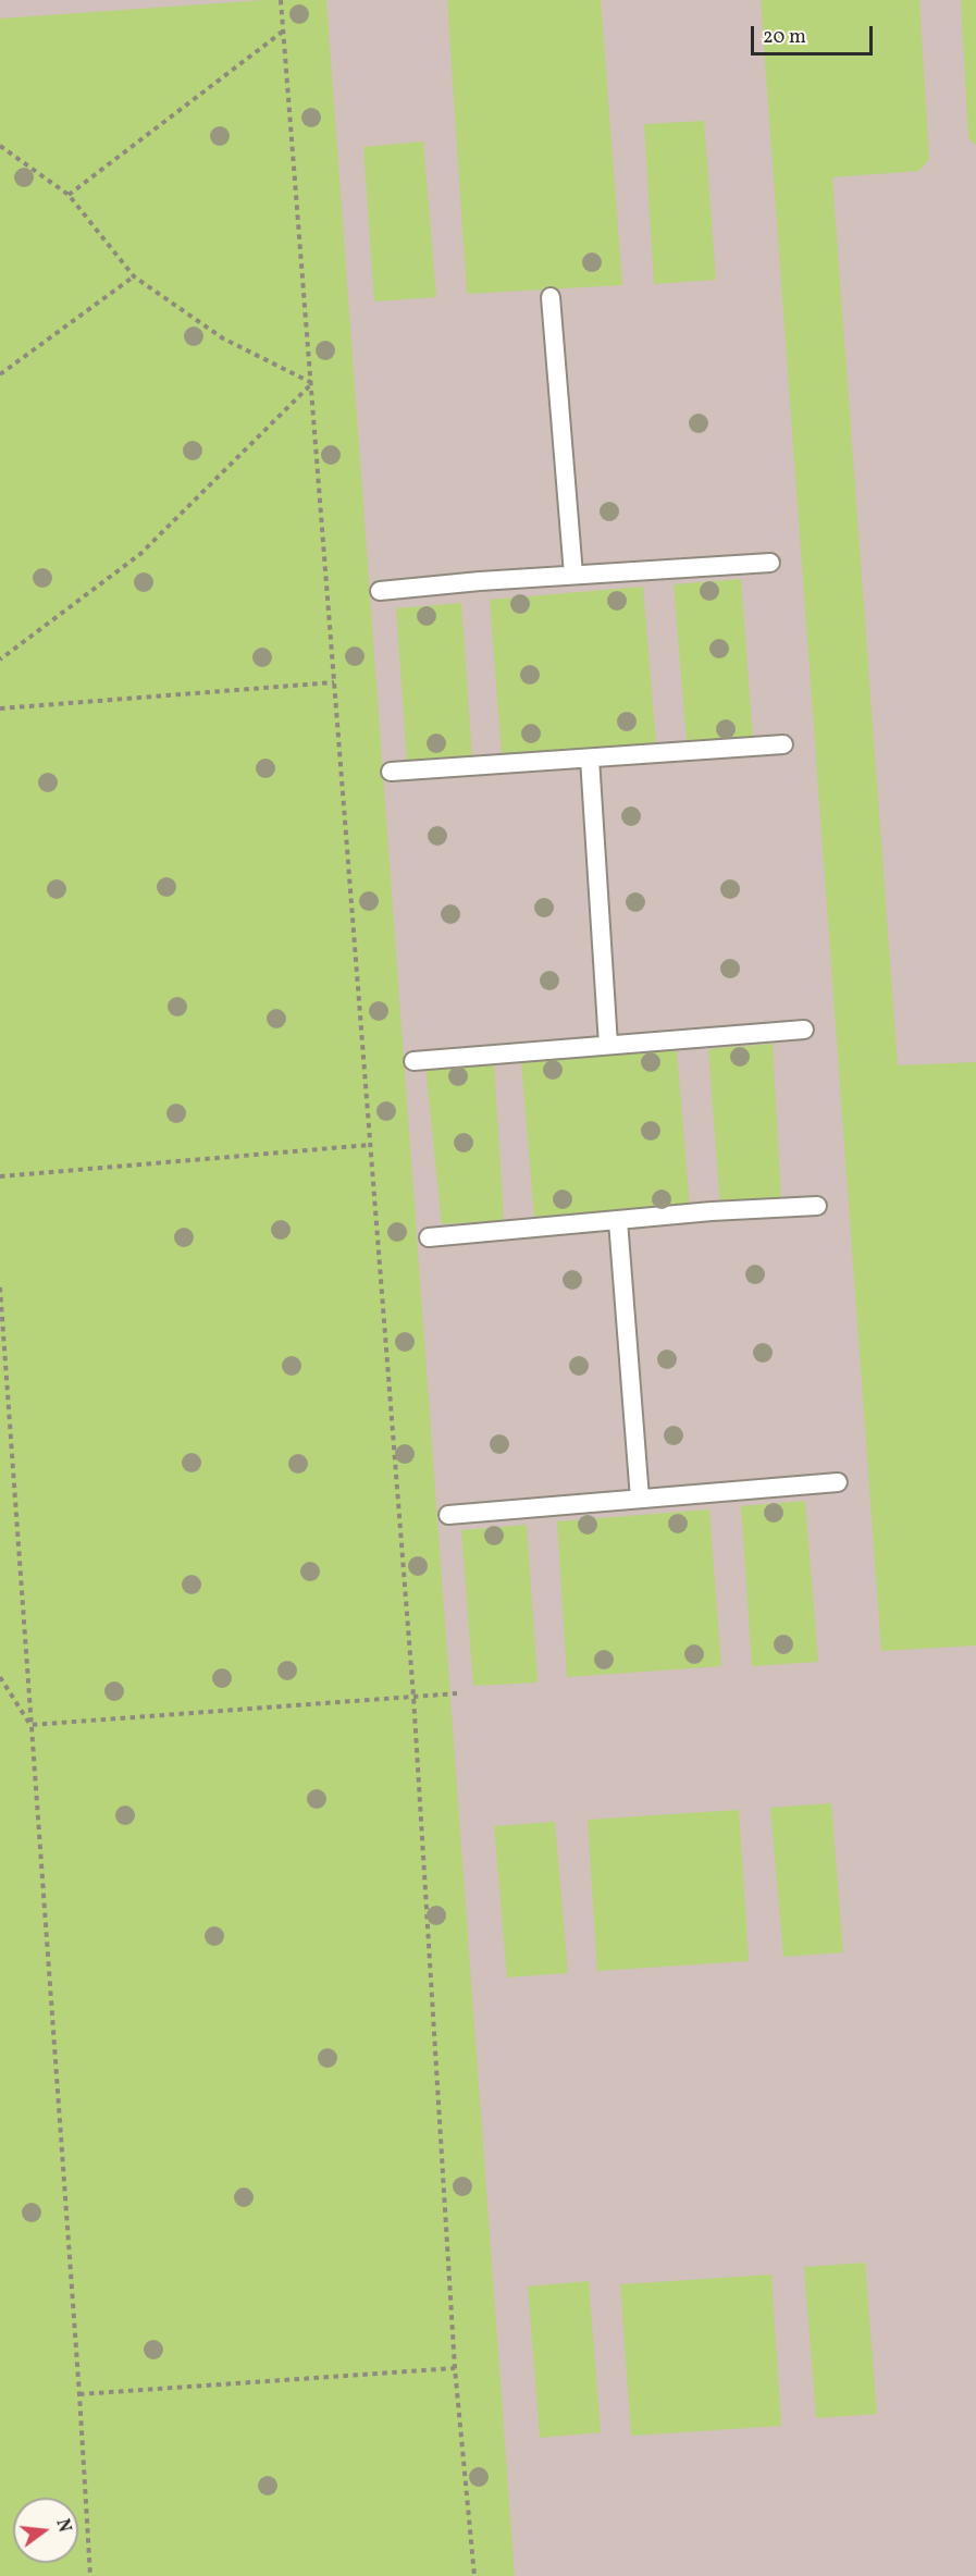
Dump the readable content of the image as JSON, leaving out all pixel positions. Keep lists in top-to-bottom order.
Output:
{
  "scale_bar": "20 m",
  "north": "right"
}
